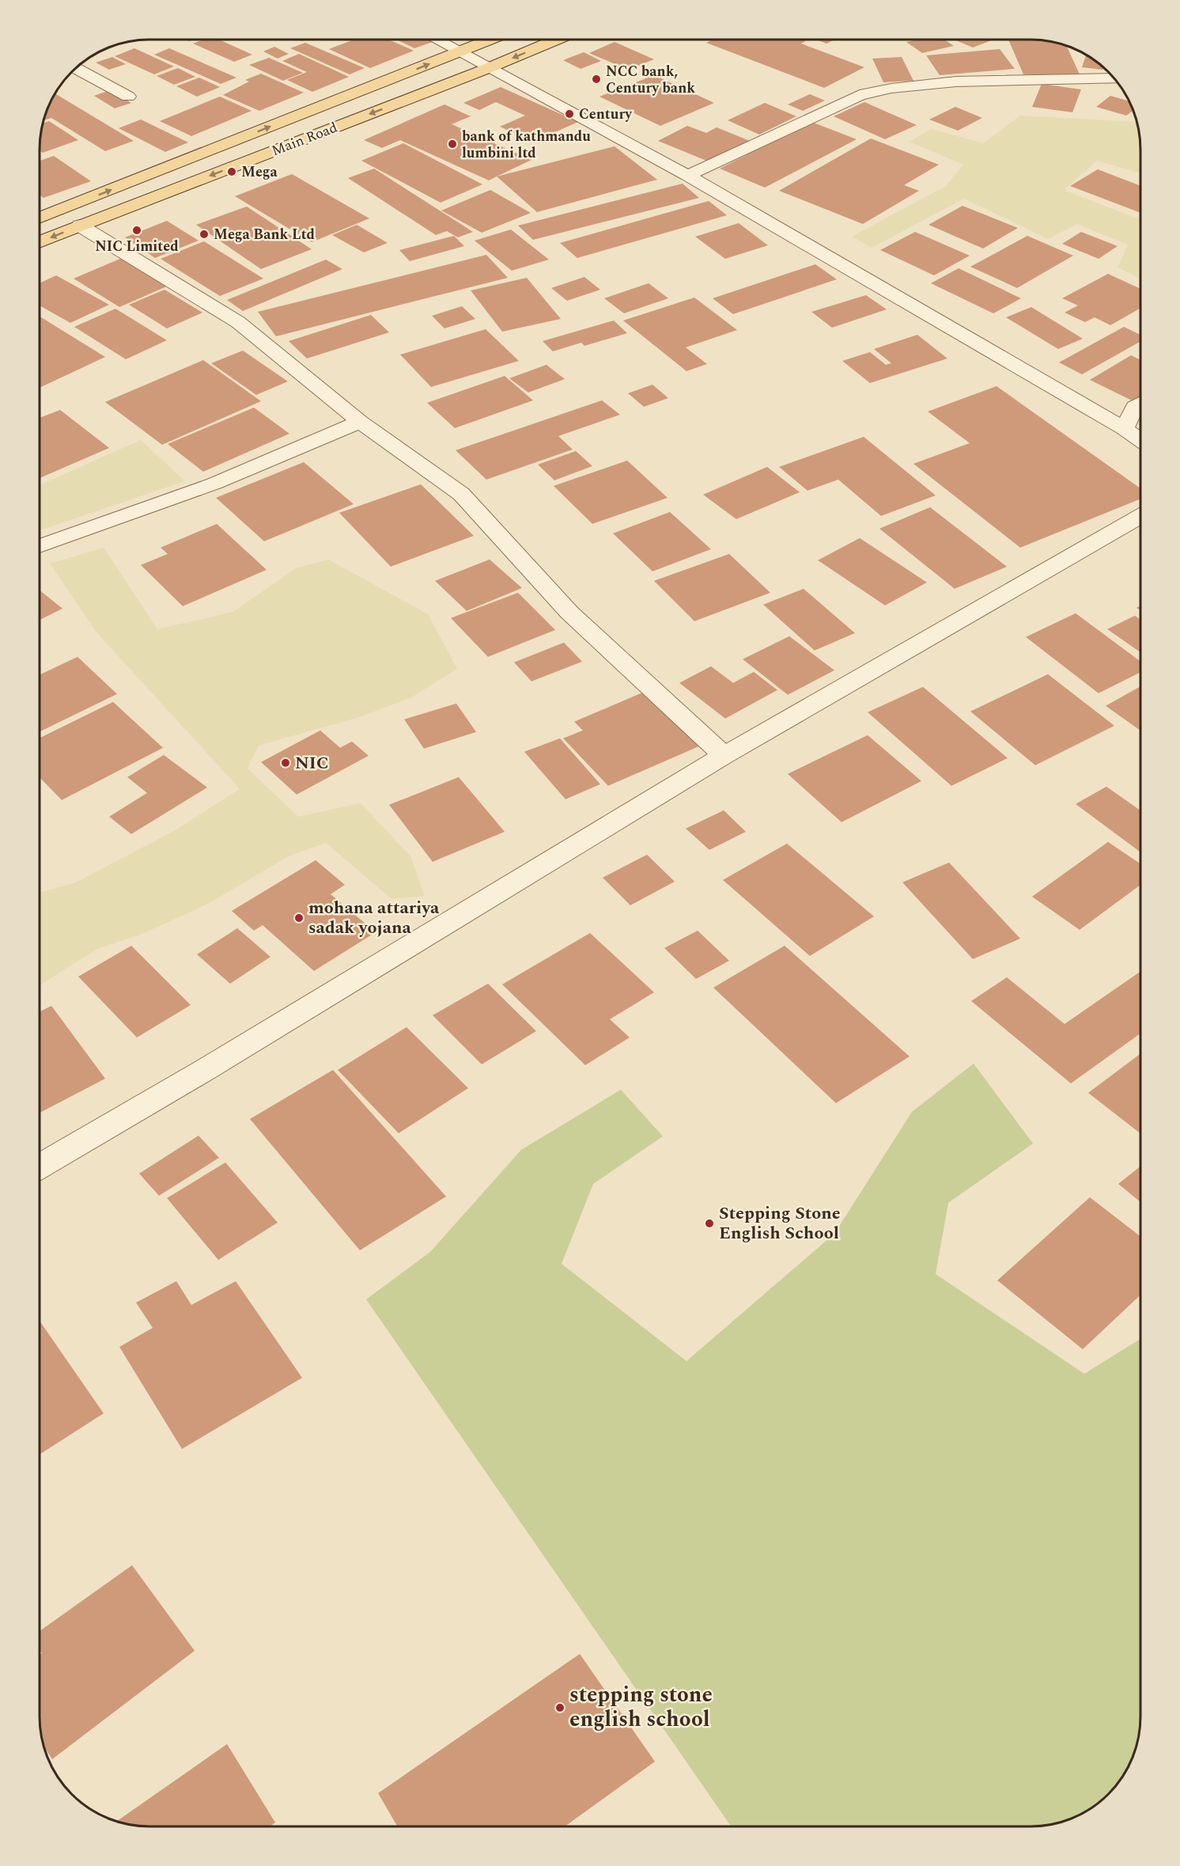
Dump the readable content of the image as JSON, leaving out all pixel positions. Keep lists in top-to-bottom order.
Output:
{
  "streets": {
    "main road": ["Main Road"]
  },
  "places": [
    "NCC bank, Century bank",
    "Century",
    "bank of kathmandu lumbini ltd",
    "Mega",
    "NIC Limited",
    "Mega Bank Ltd",
    "NIC",
    "mohana attariya sadak yojana",
    "Stepping Stone English School",
    "stepping stone english school"
  ]
}
